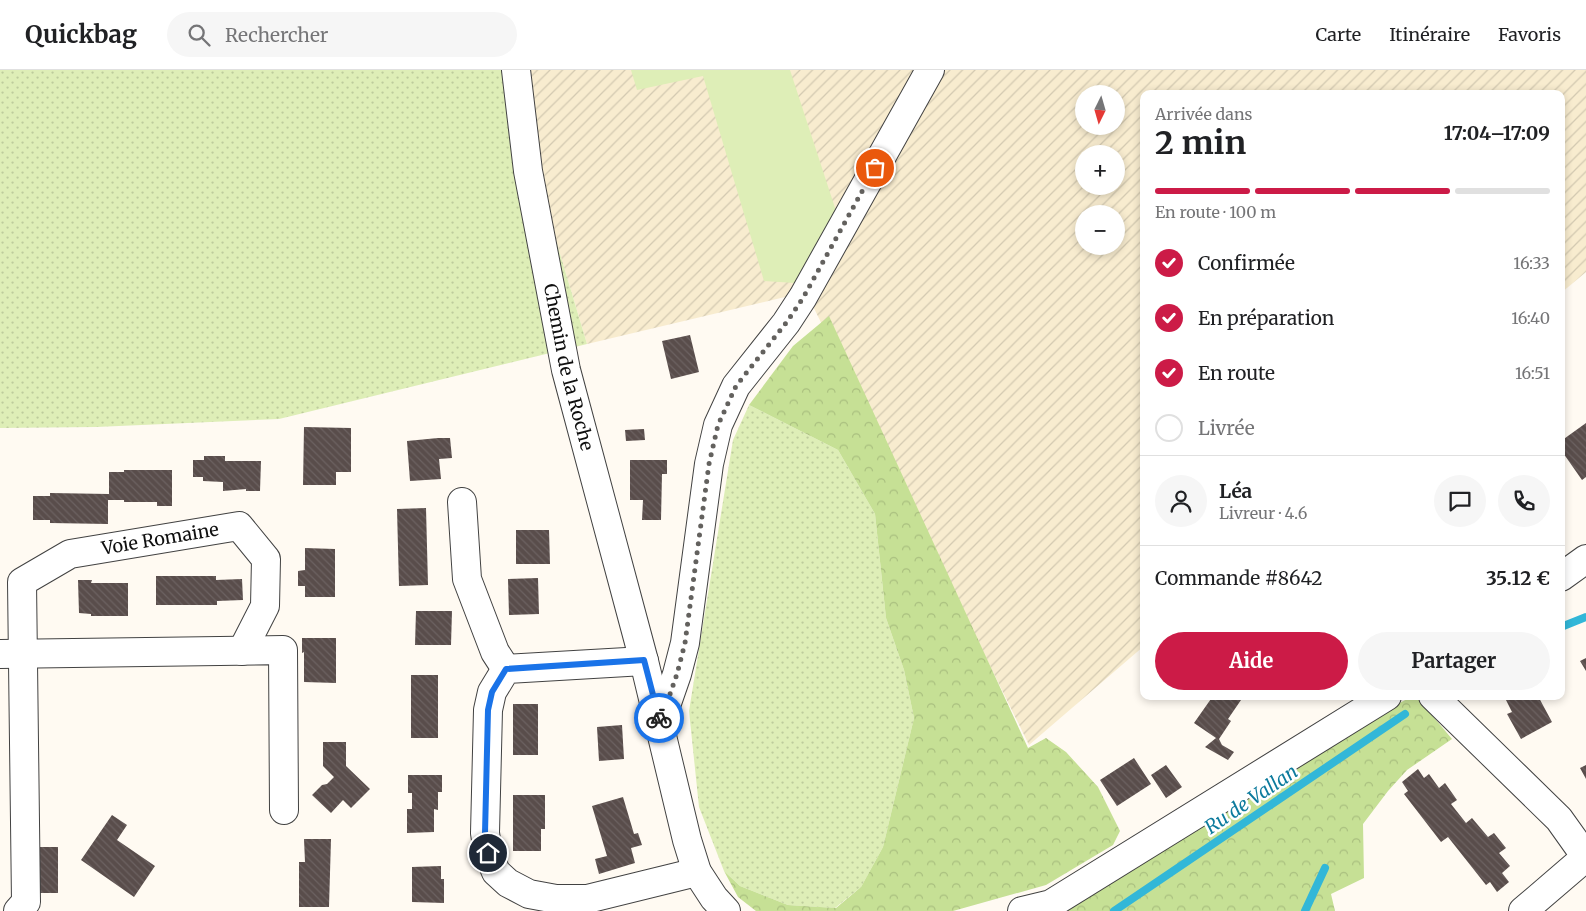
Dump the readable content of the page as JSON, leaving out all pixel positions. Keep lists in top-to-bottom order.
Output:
{
  "streets": {
    "street": ["Chemin de la Roche", "Voie Romaine"]
  },
  "water": ["Ru de Vallan"],
  "north": "bottom",
  "page": {
    "header": "Quickbag",
    "search": "Rechercher",
    "nav": ["Carte", "Itinéraire", "Favoris"],
    "map_buttons": ["+", "−"],
    "heading": ["2 min", "Arrivée dans", "17:04–17:09"],
    "panel": [
      "Léa",
      "Livreur · 4.6",
      "Commande #8642",
      "35.12 €"
    ],
    "bar": "En route · 100 m",
    "list": [
      ["Confirmée", "16:33"],
      ["En préparation", "16:40"],
      ["En route", "16:51"],
      "Livrée"
    ],
    "buttons": ["Aide", "Partager"]
  }
}
